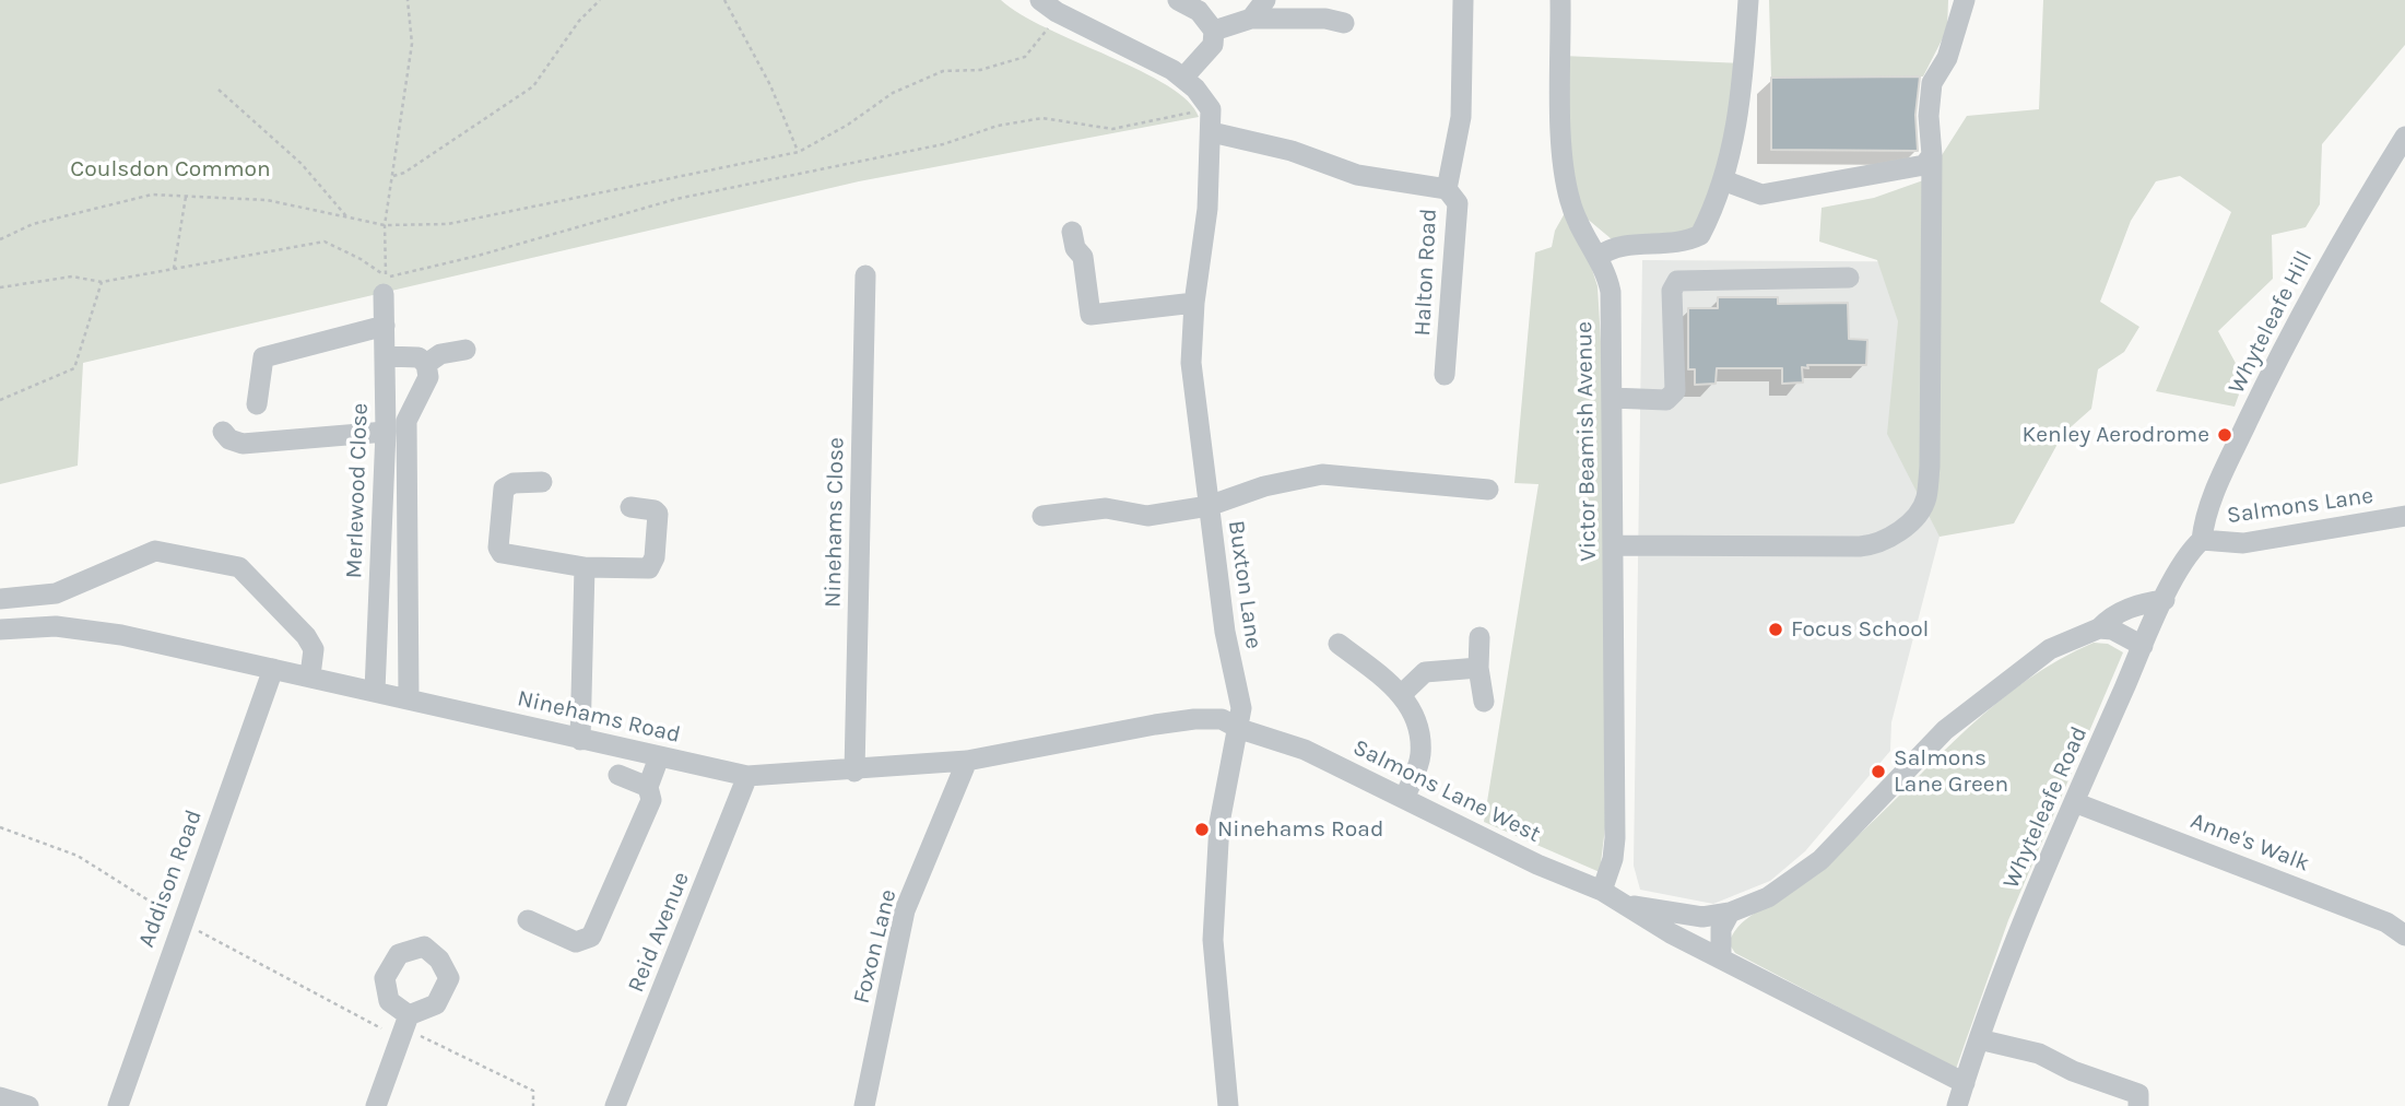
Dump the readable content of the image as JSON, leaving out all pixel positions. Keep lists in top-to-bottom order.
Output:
{
  "streets": {
    "street": [
      "Halton Road",
      "Whyteleafe Hill",
      "Victor Beamish Avenue",
      "Merlewood Close",
      "Salmons Lane",
      "Ninehams Close",
      "Buxton Lane",
      "Ninehams Road",
      "Salmons Lane West",
      "Whyteleafe Road",
      "Anne's Walk",
      "Addison Road",
      "Reid Avenue",
      "Foxon Lane"
    ]
  },
  "crossings": [
    ["Halton Road", "Buxton Lane"],
    ["Whyteleafe Hill", "Salmons Lane"],
    ["Whyteleafe Hill", "Whyteleafe Road"],
    ["Victor Beamish Avenue", "Salmons Lane West"],
    ["Merlewood Close", "Ninehams Road"],
    ["Salmons Lane", "Whyteleafe Road"],
    ["Ninehams Close", "Ninehams Road"],
    ["Buxton Lane", "Ninehams Road"],
    ["Buxton Lane", "Salmons Lane West"],
    ["Ninehams Road", "Salmons Lane West"],
    ["Ninehams Road", "Addison Road"],
    ["Ninehams Road", "Reid Avenue"],
    ["Ninehams Road", "Foxon Lane"],
    ["Salmons Lane West", "Whyteleafe Road"],
    ["Whyteleafe Road", "Anne's Walk"]
  ],
  "parks": ["Coulsdon Common"],
  "places": [
    "Kenley Aerodrome",
    "Focus School",
    "Salmons Lane Green",
    "Ninehams Road"
  ]
}
